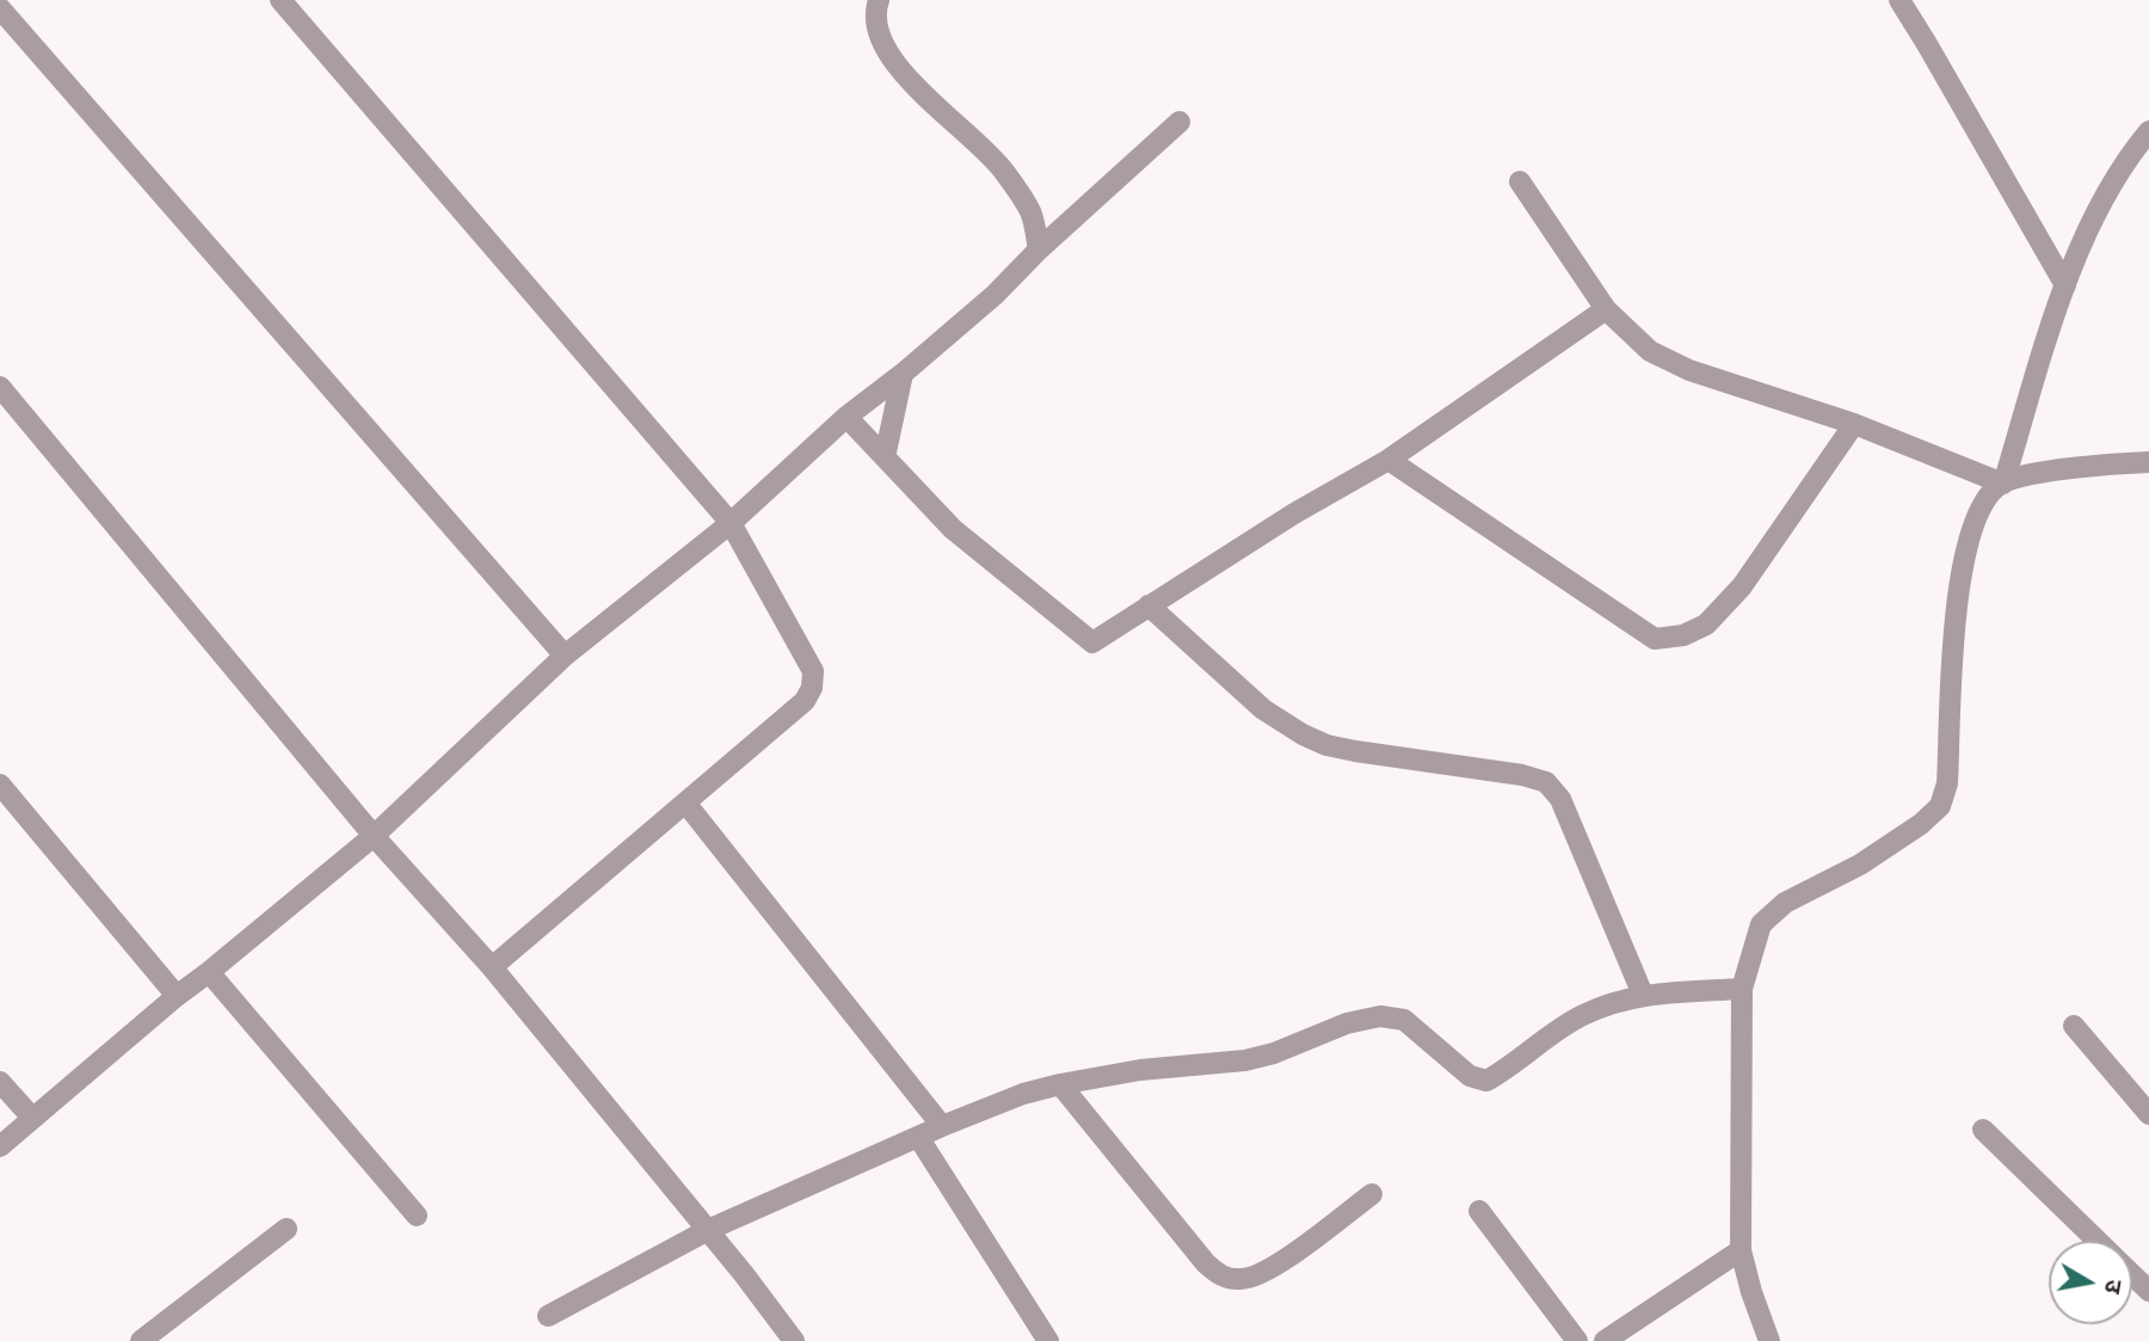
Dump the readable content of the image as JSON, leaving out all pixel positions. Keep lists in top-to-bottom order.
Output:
{
  "north": "right"
}
